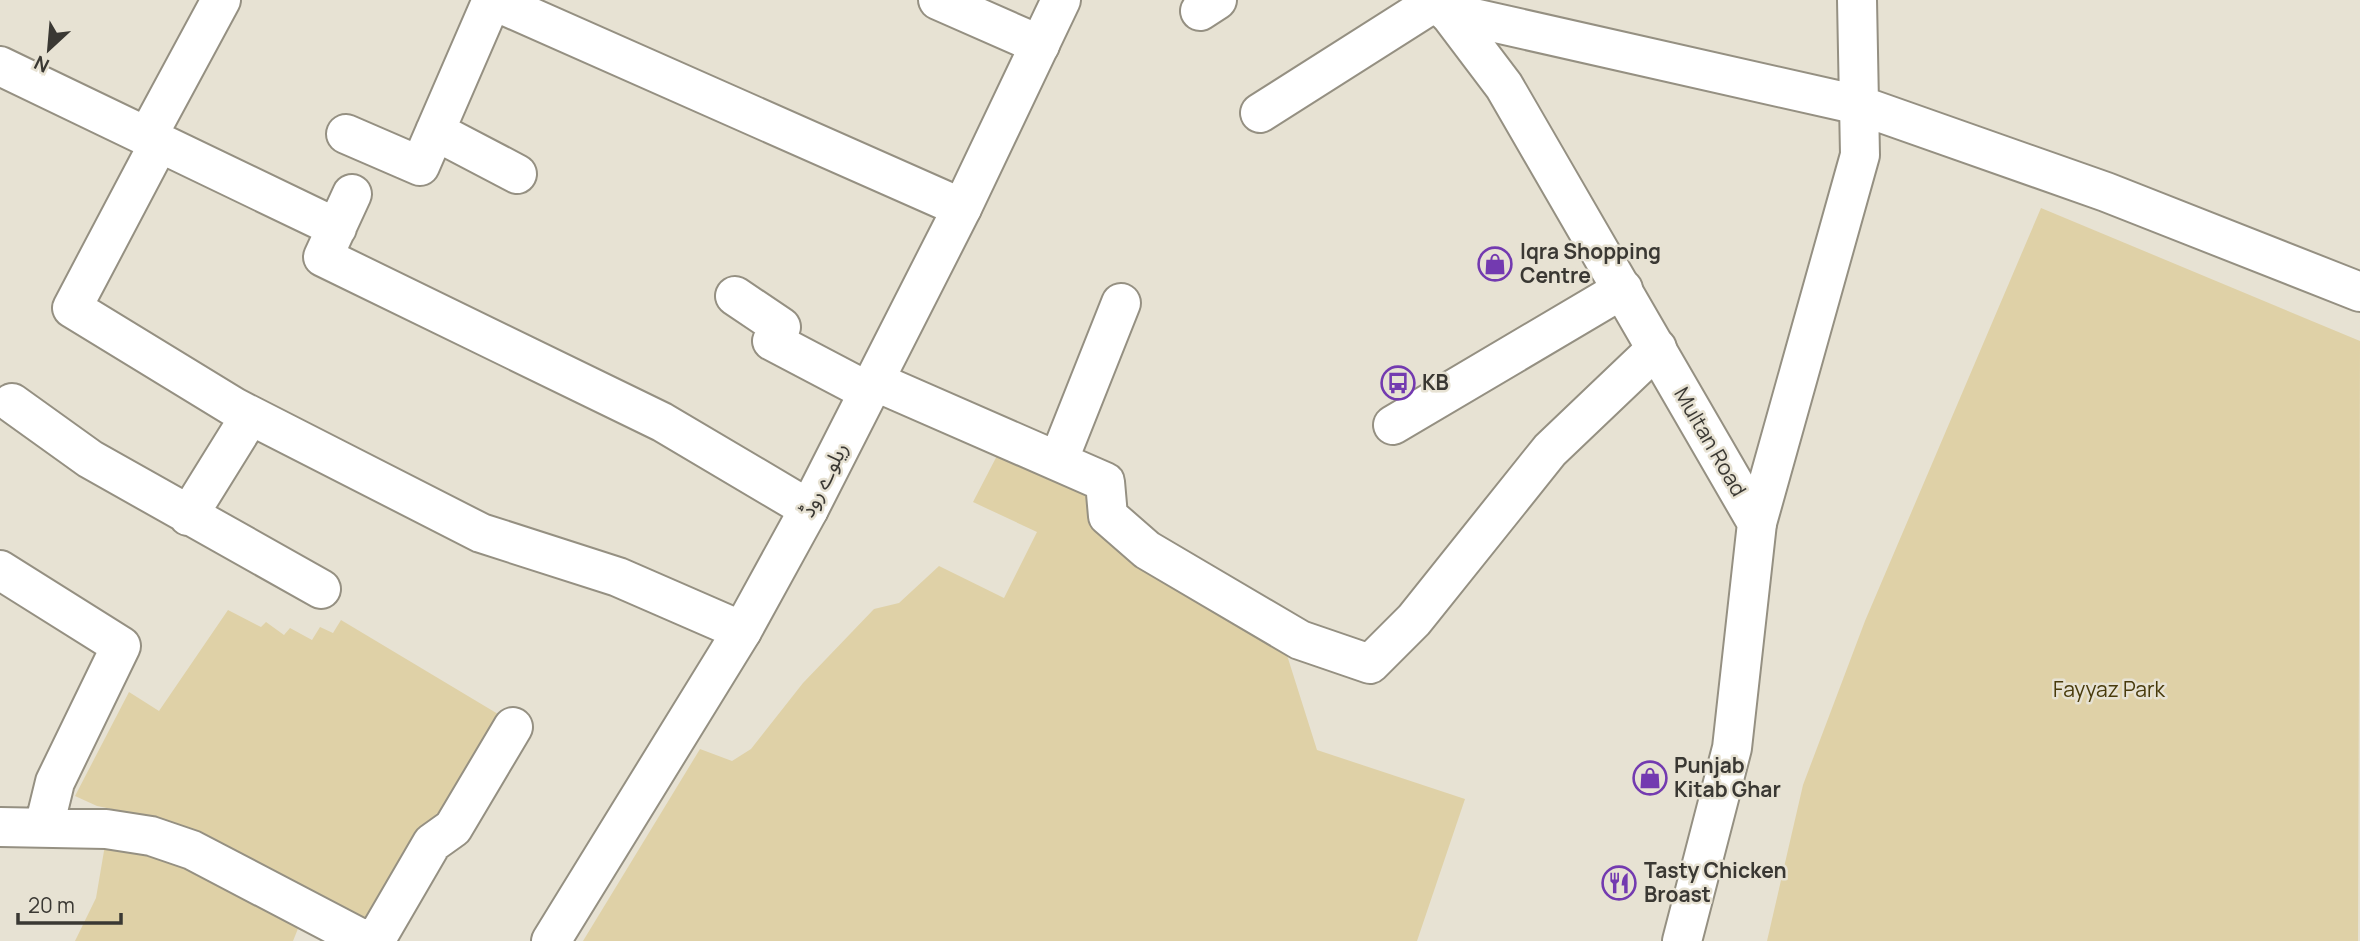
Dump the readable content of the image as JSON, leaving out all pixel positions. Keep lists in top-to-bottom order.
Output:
{
  "streets": {
    "street": ["Multan Road", "ریلوے روڈ"]
  },
  "parks": ["Fayyaz Park"],
  "places": {
    "shop": ["Iqra Shopping Centre", "Punjab Kitab Ghar"],
    "bus stop": ["KB"],
    "restaurant": ["Tasty Chicken Broast"]
  },
  "scale_bar": "20 m",
  "north": "bottom left"
}
